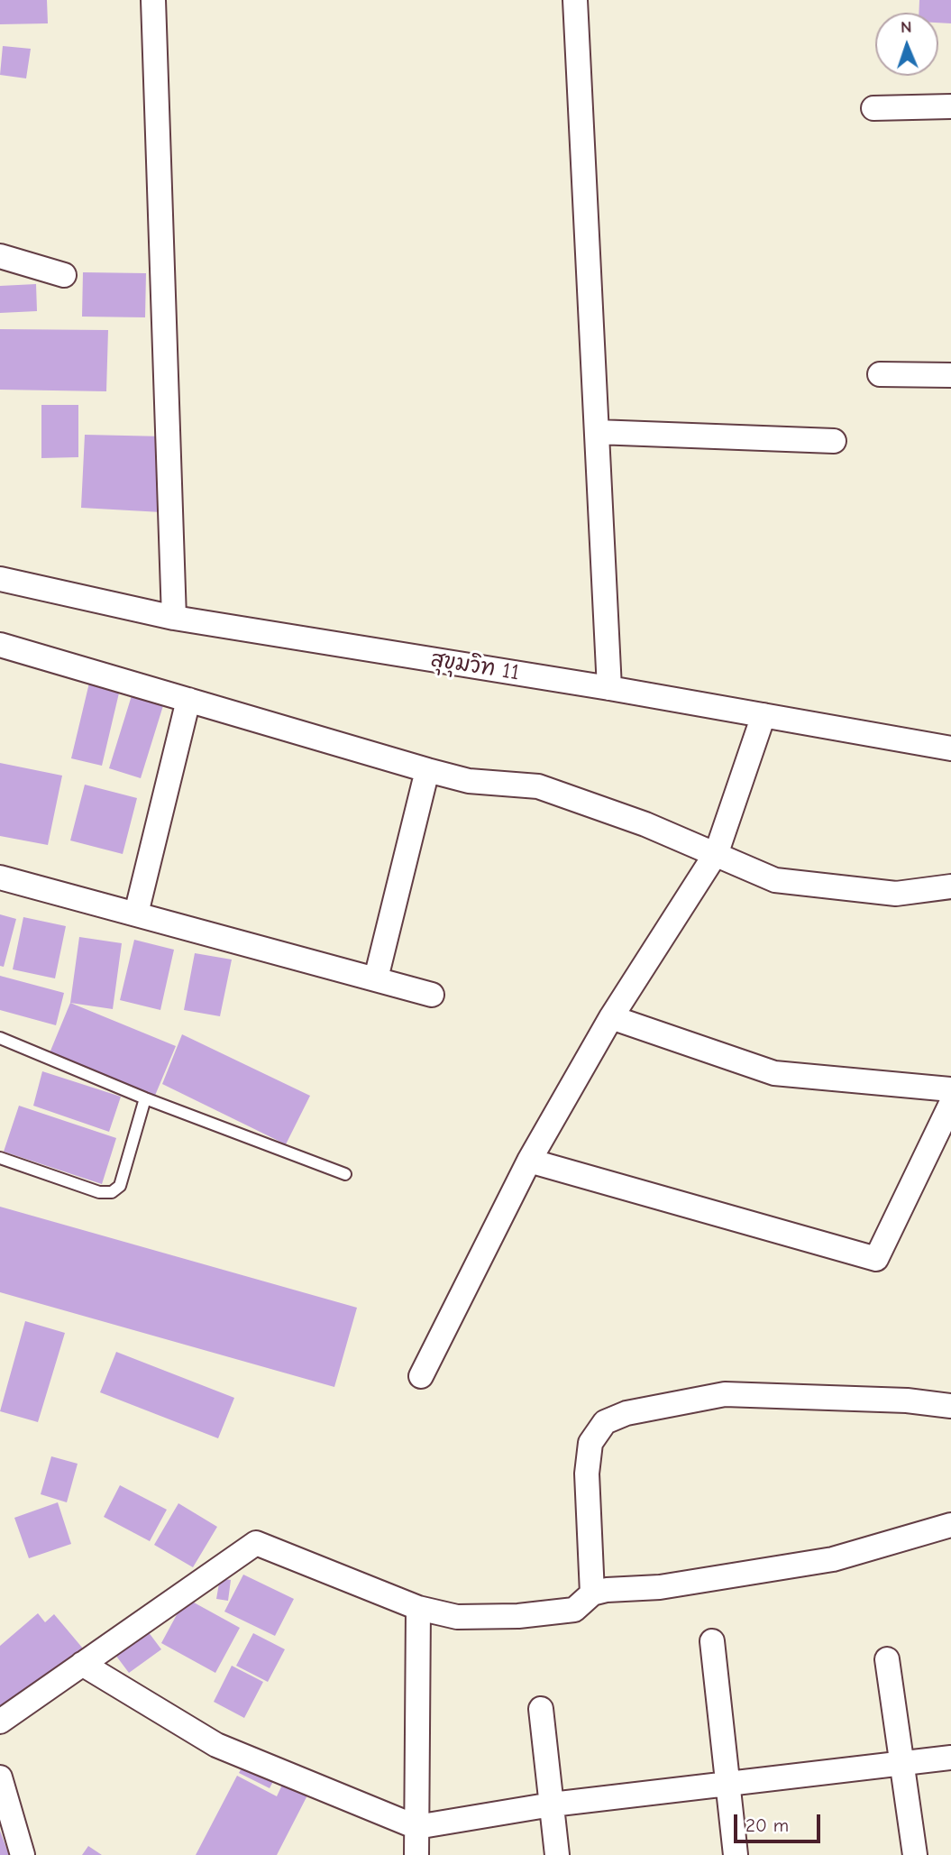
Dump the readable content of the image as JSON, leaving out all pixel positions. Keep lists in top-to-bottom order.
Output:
{
  "streets": {
    "street": ["สุขุมวิท 11"]
  },
  "scale_bar": "20 m",
  "north": "top"
}
